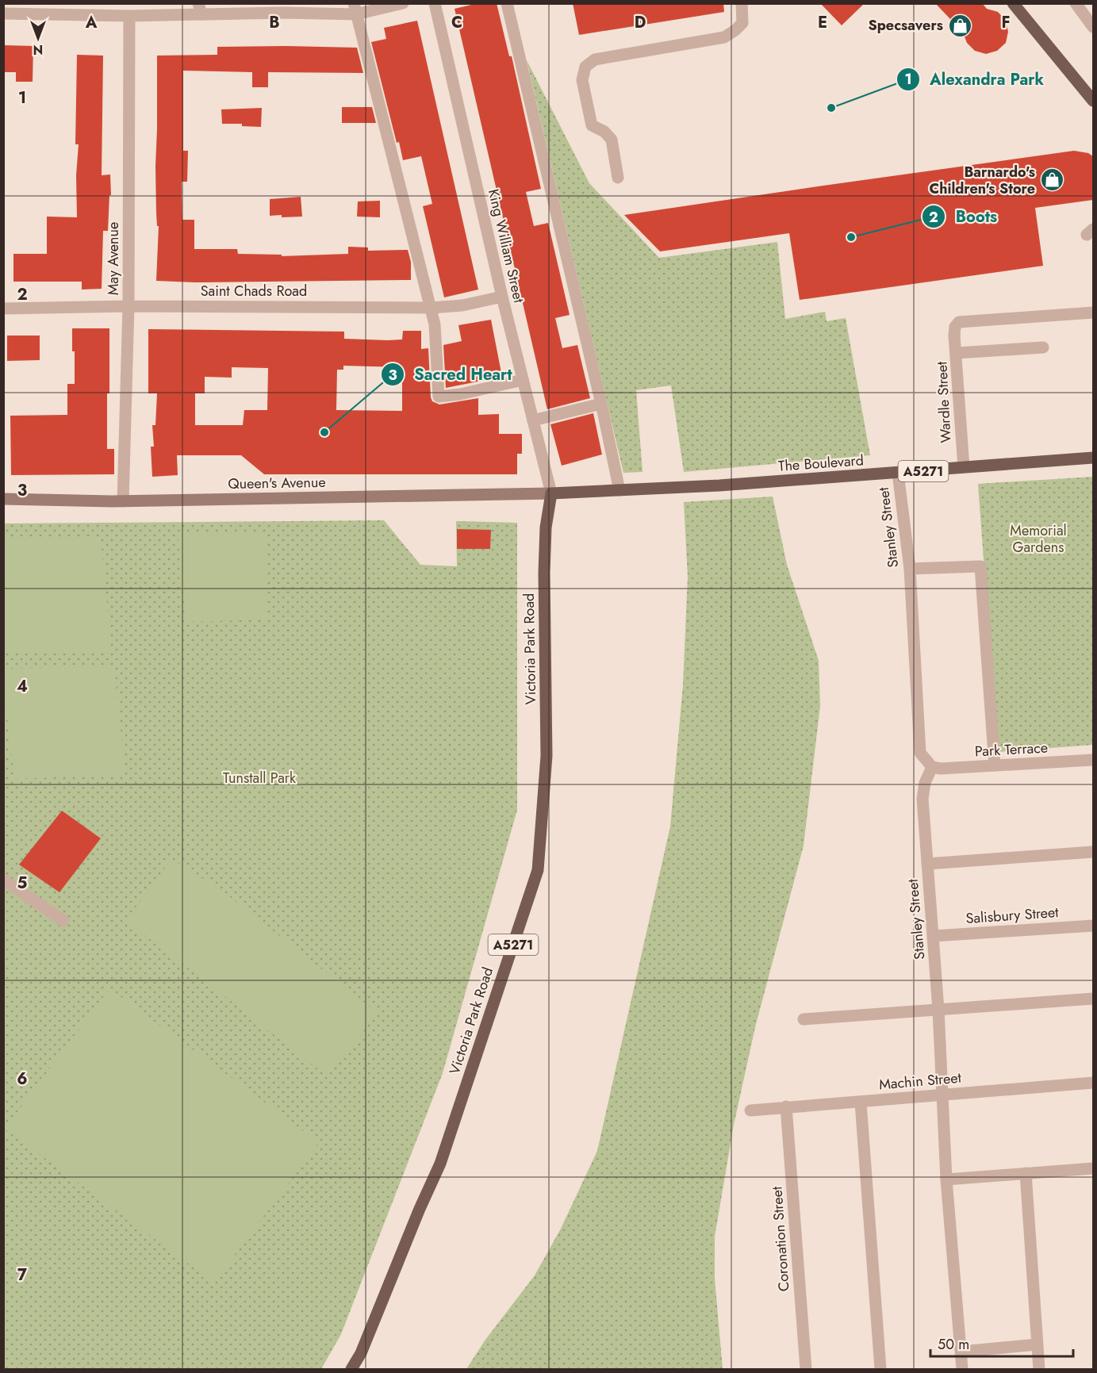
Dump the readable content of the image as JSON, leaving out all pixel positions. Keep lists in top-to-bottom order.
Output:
{
  "streets": {
    "main road": ["The Boulevard", "A5271", "Victoria Park Road"],
    "street": [
      "King William Street",
      "May Avenue",
      "Saint Chads Road",
      "Wardle Street",
      "Queen's Avenue",
      "Stanley Street",
      "Park Terrace",
      "Salisbury Street",
      "Machin Street",
      "Coronation Street"
    ]
  },
  "crossings": [
    ["King William Street", "Saint Chads Road"],
    ["King William Street", "The Boulevard"],
    ["King William Street", "Queen's Avenue"],
    ["King William Street", "Victoria Park Road"],
    ["May Avenue", "Saint Chads Road"],
    ["May Avenue", "Queen's Avenue"],
    ["Wardle Street", "The Boulevard"],
    ["The Boulevard", "Queen's Avenue"],
    ["The Boulevard", "Stanley Street"],
    ["The Boulevard", "Victoria Park Road"],
    ["Queen's Avenue", "Victoria Park Road"],
    ["Stanley Street", "Park Terrace"],
    ["Stanley Street", "Salisbury Street"],
    ["Stanley Street", "Machin Street"],
    ["Machin Street", "Coronation Street"]
  ],
  "parks": ["Memorial Gardens", "Tunstall Park"],
  "places": {
    "shop": ["Specsavers", "Barnardo's Children's Store"],
    "other": ["Alexandra Park", "Boots", "Sacred Heart"]
  },
  "scale_bar": "50 m",
  "north": "bottom",
  "grid": {
    "columns": [
      "A",
      "B",
      "C",
      "D",
      "E",
      "F"
    ],
    "rows": [
      "1",
      "2",
      "3",
      "4",
      "5",
      "6",
      "7"
    ]
  }
}
